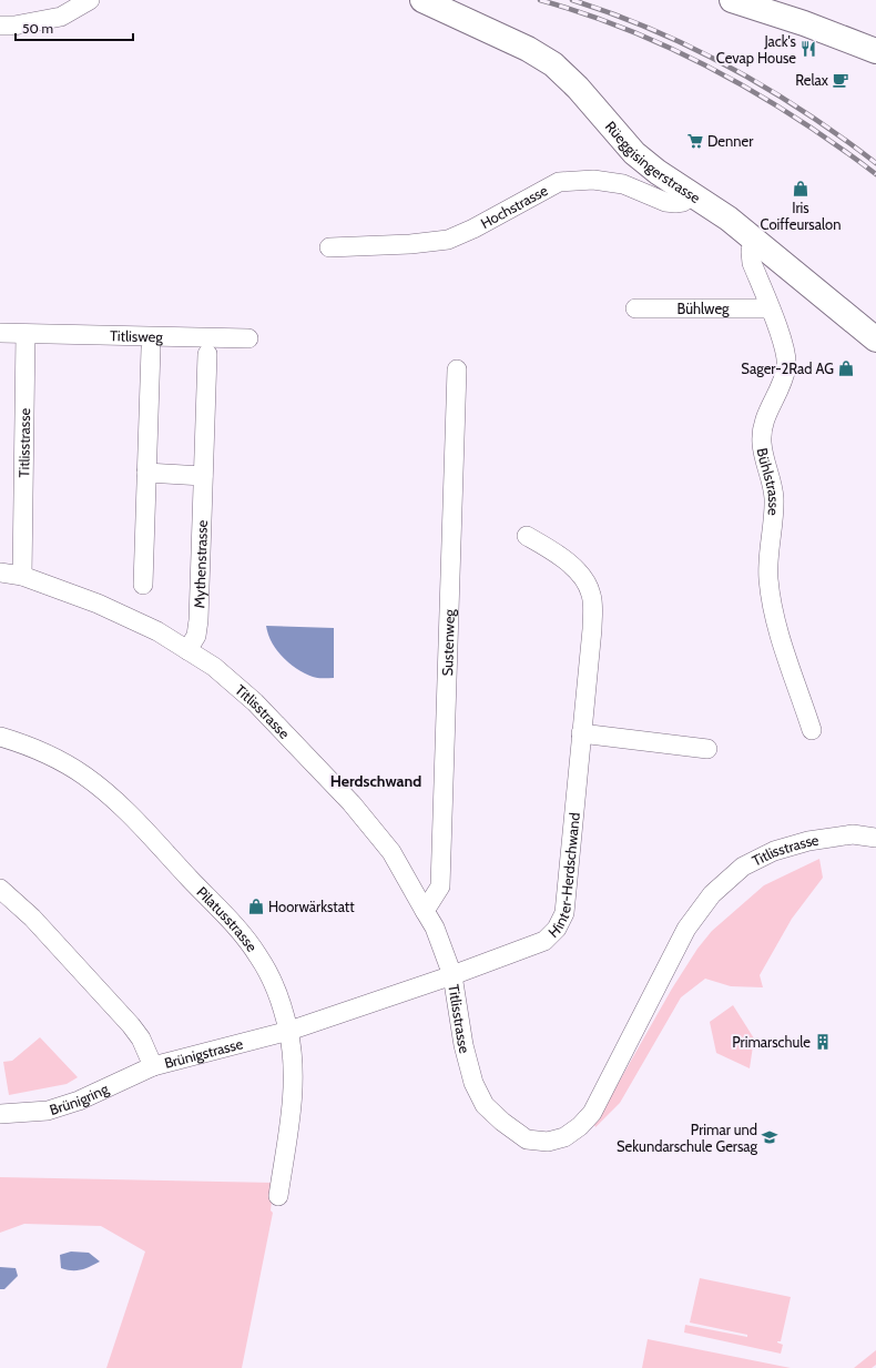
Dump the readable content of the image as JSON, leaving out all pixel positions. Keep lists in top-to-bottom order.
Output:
{
  "streets": {
    "street": [
      "Rüeggisingerstrasse",
      "Hochstrasse",
      "Bühlweg",
      "Titlisweg",
      "Titlisstrasse",
      "Bühlstrasse",
      "Mythenstrasse",
      "Sustenweg",
      "Hinter-Herdschwand",
      "Pilatusstrasse",
      "Brünigstrasse",
      "Brünigring"
    ]
  },
  "crossings": [
    ["Rüeggisingerstrasse", "Hochstrasse"],
    ["Rüeggisingerstrasse", "Bühlstrasse"],
    ["Bühlweg", "Bühlstrasse"],
    ["Titlisweg", "Titlisstrasse"],
    ["Titlisstrasse", "Mythenstrasse"],
    ["Titlisstrasse", "Sustenweg"],
    ["Titlisstrasse", "Hinter-Herdschwand"],
    ["Titlisstrasse", "Brünigstrasse"],
    ["Hinter-Herdschwand", "Brünigstrasse"],
    ["Pilatusstrasse", "Brünigstrasse"],
    ["Brünigstrasse", "Brünigring"]
  ],
  "districts": ["Herdschwand"],
  "places": {
    "restaurant": ["Jack's Cevap House"],
    "cafe": ["Relax"],
    "supermarket": ["Denner"],
    "shop": ["Iris Coiffeursalon", "Sager-2Rad AG", "Hoorwärkstatt"],
    "building": ["Primarschule"],
    "school or university": ["Primar und Sekundarschule Gersag"]
  },
  "scale_bar": "50 m"
}
